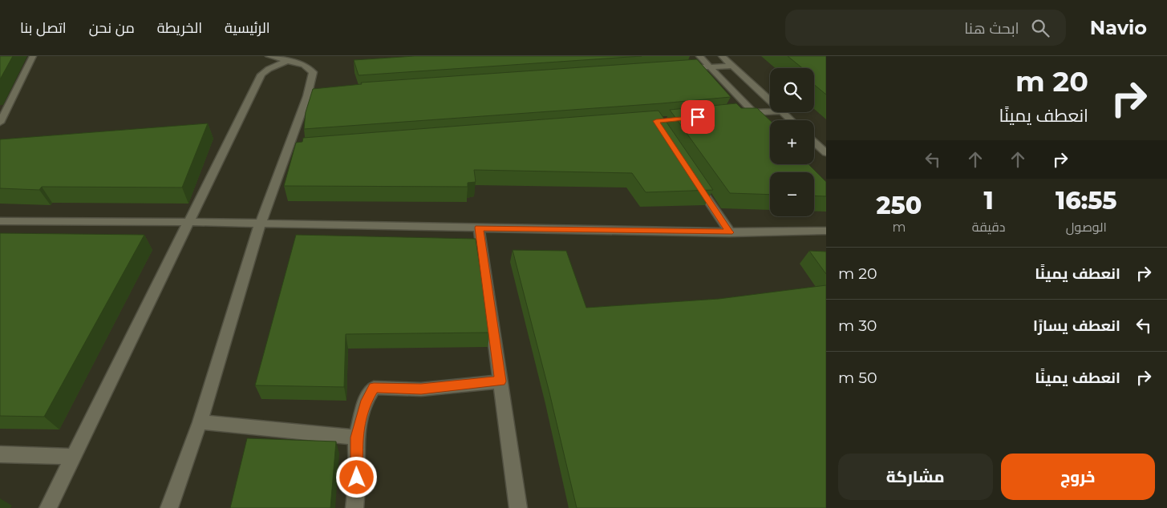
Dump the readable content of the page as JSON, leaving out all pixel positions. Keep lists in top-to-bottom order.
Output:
{
  "page": {
    "header": "Navio",
    "search": "ابحث هنا",
    "nav": [
      "الرئيسية",
      "الخريطة",
      "من نحن",
      "اتصل بنا"
    ],
    "turn": ["20 m", "انعطف يمينًا"],
    "map_buttons": ["+", "−"],
    "eta": [
      "16:55",
      "الوصول",
      "1",
      "دقيقة",
      "250",
      "m"
    ],
    "list": [
      {
        "name": "انعطف يمينًا",
        "value": "20 m"
      },
      {
        "name": "انعطف يسارًا",
        "value": "30 m"
      },
      {
        "name": "انعطف يمينًا",
        "value": "50 m"
      }
    ],
    "buttons": ["خروج", "مشاركة"]
  }
}
